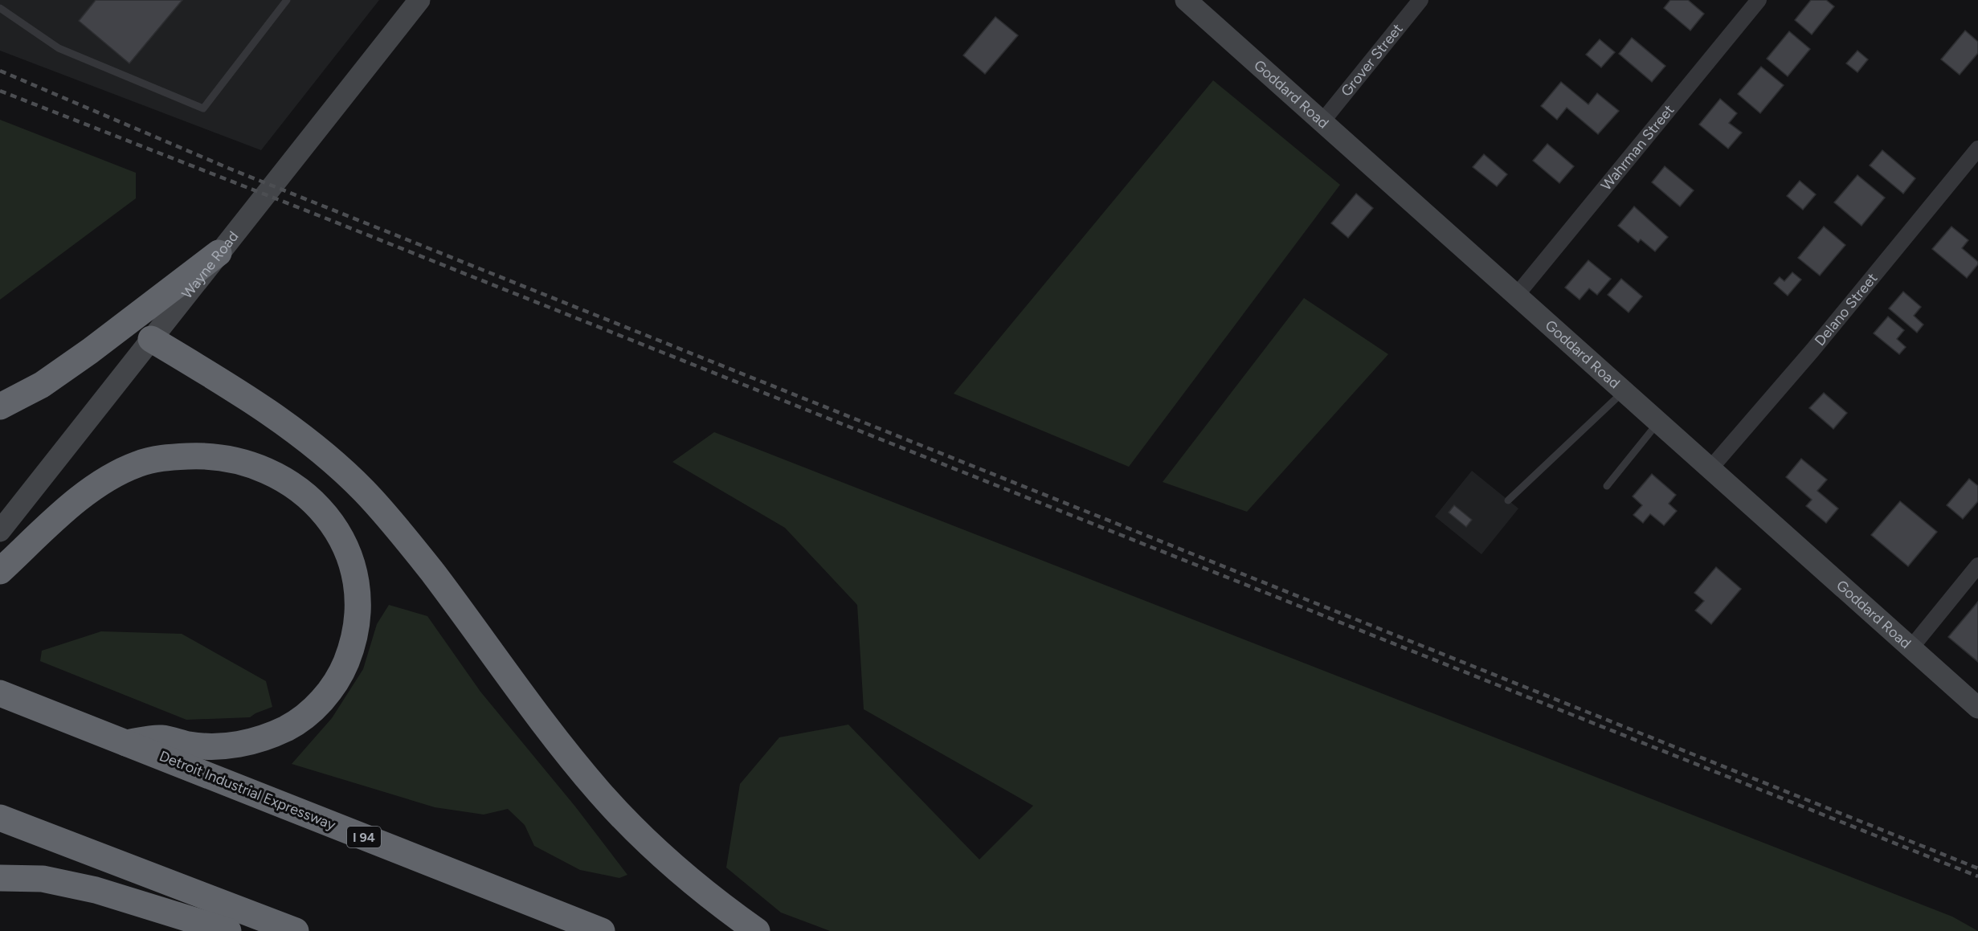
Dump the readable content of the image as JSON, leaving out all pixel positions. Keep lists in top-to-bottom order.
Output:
{
  "streets": {
    "highway": ["Detroit Industrial Expressway", "I 94"],
    "main road": ["Goddard Road", "Wayne Road"],
    "street": ["Grover Street", "Wahrman Street", "Delano Street"]
  },
  "crossings": [
    ["Grover Street", "Goddard Road"],
    ["Goddard Road", "Wahrman Street"],
    ["Goddard Road", "Delano Street"]
  ]
}
